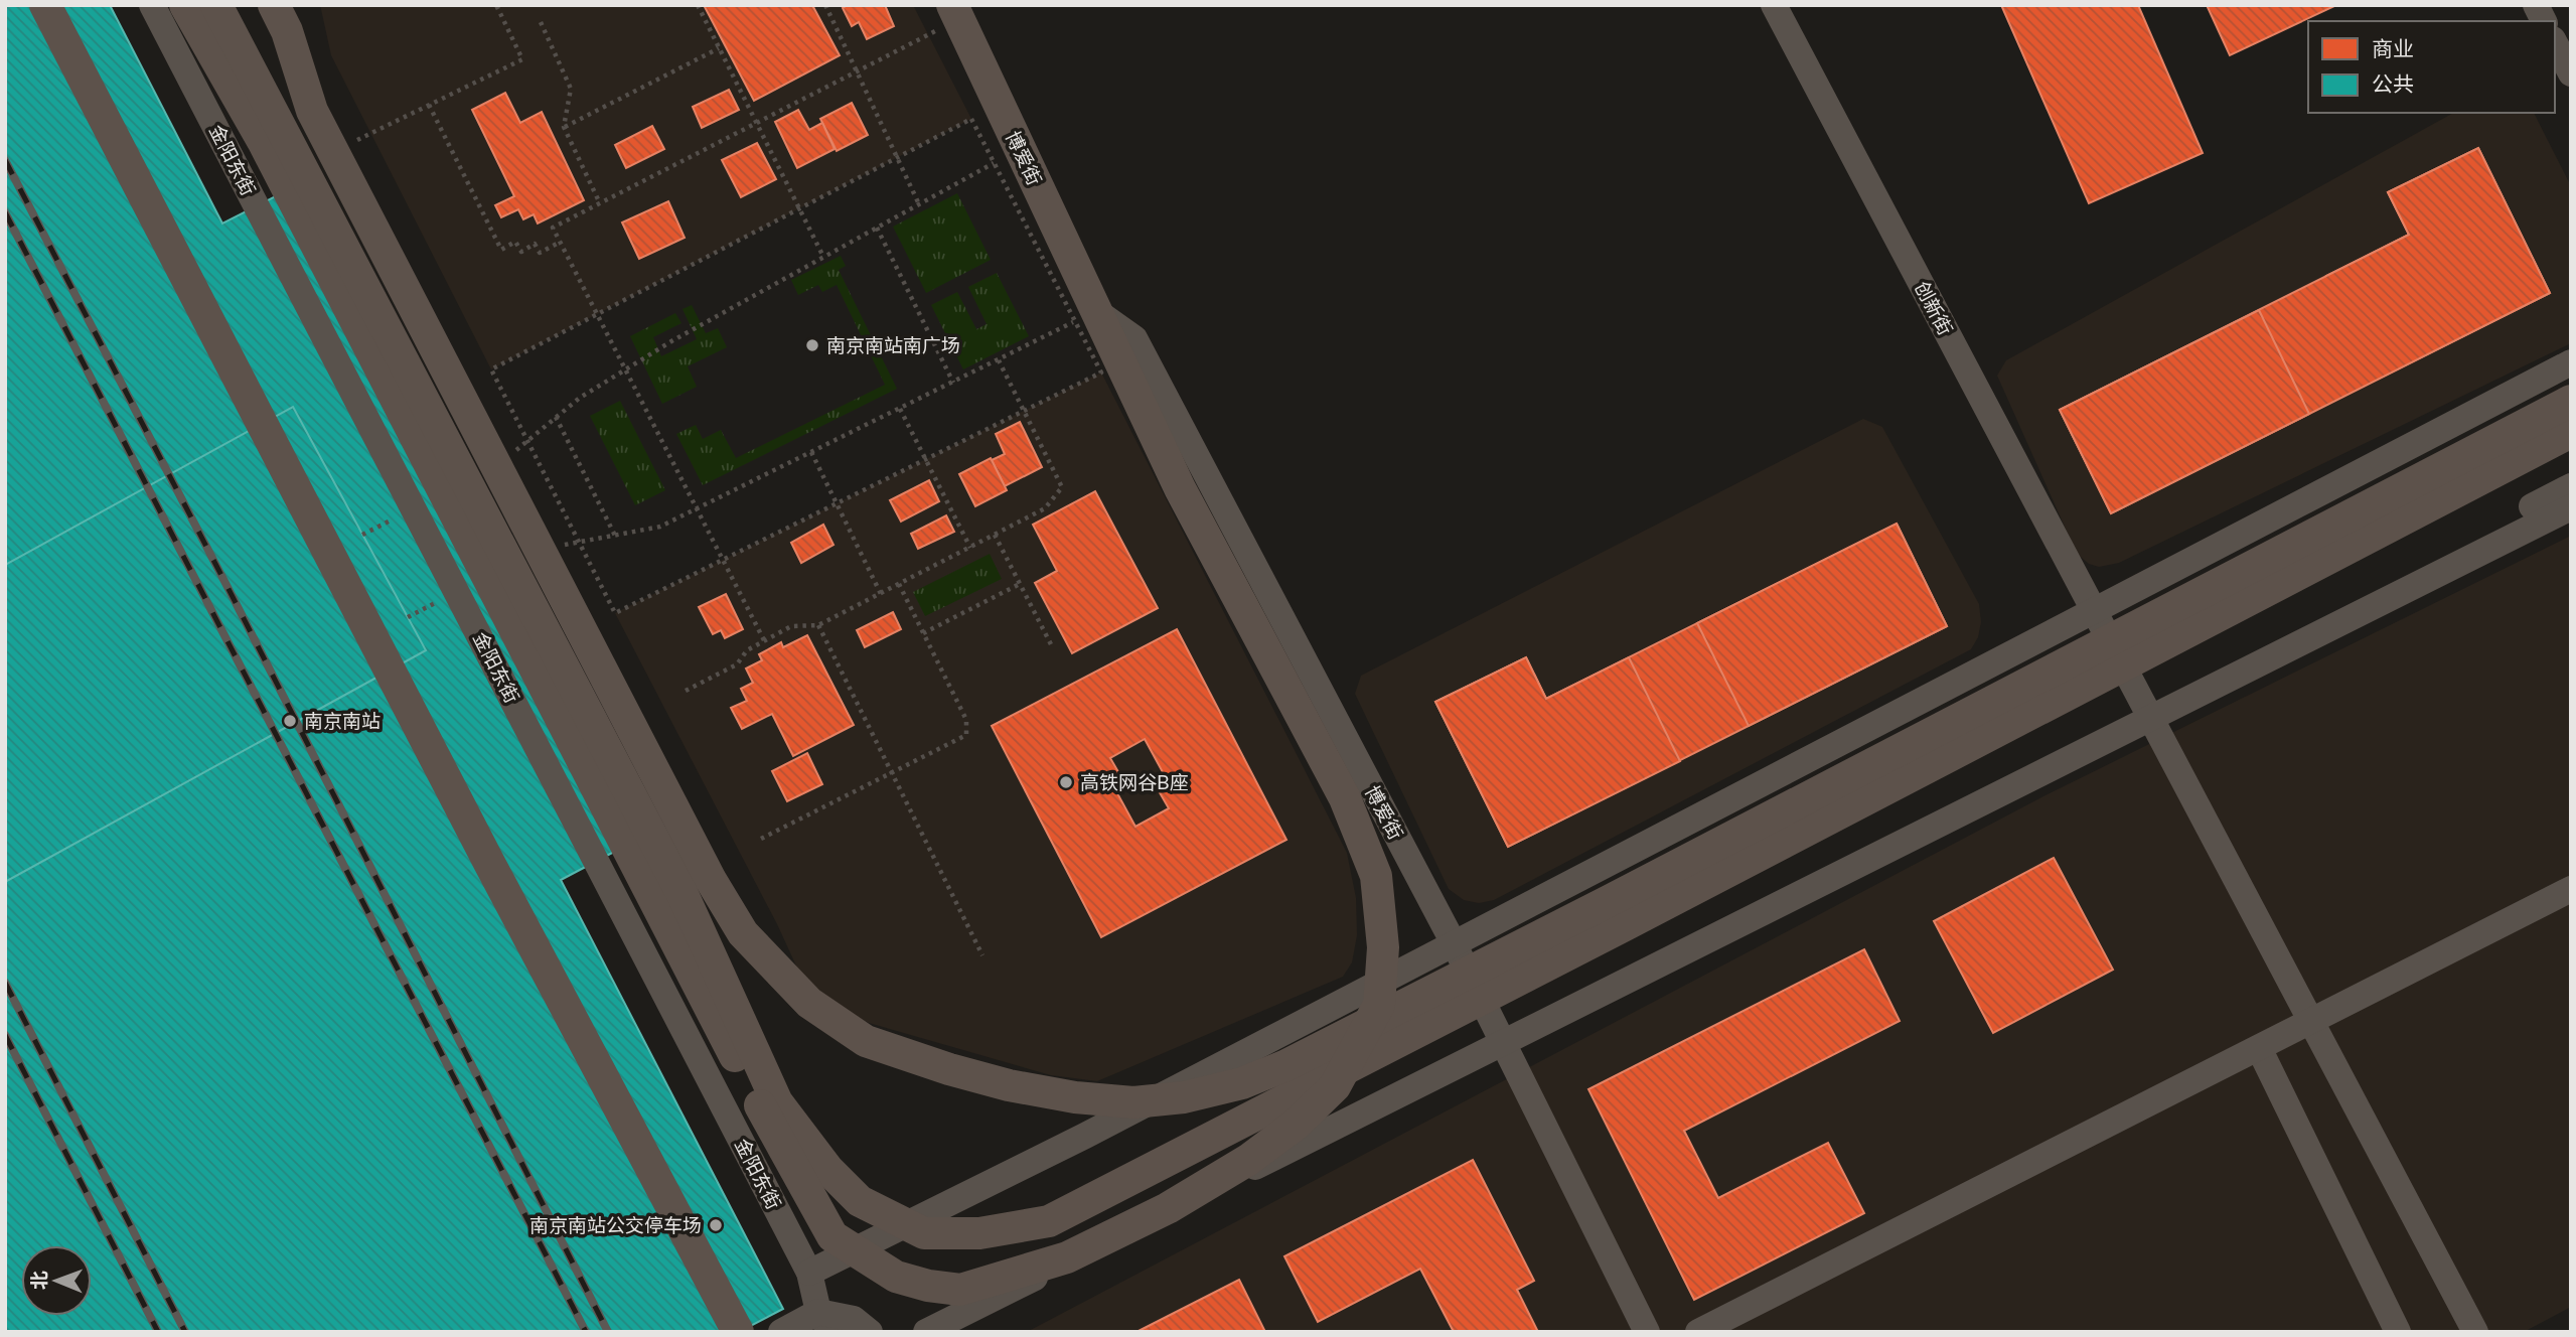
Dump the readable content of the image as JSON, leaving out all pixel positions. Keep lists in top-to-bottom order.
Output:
{
  "streets": {
    "main road": ["博爱街"],
    "street": ["金阳东街", "创新街"]
  },
  "places": [
    "南京南站南广场",
    "南京南站",
    "高铁网谷B座",
    "南京南站公交停车场"
  ],
  "legend": ["商业", "公共"],
  "north": "left"
}
